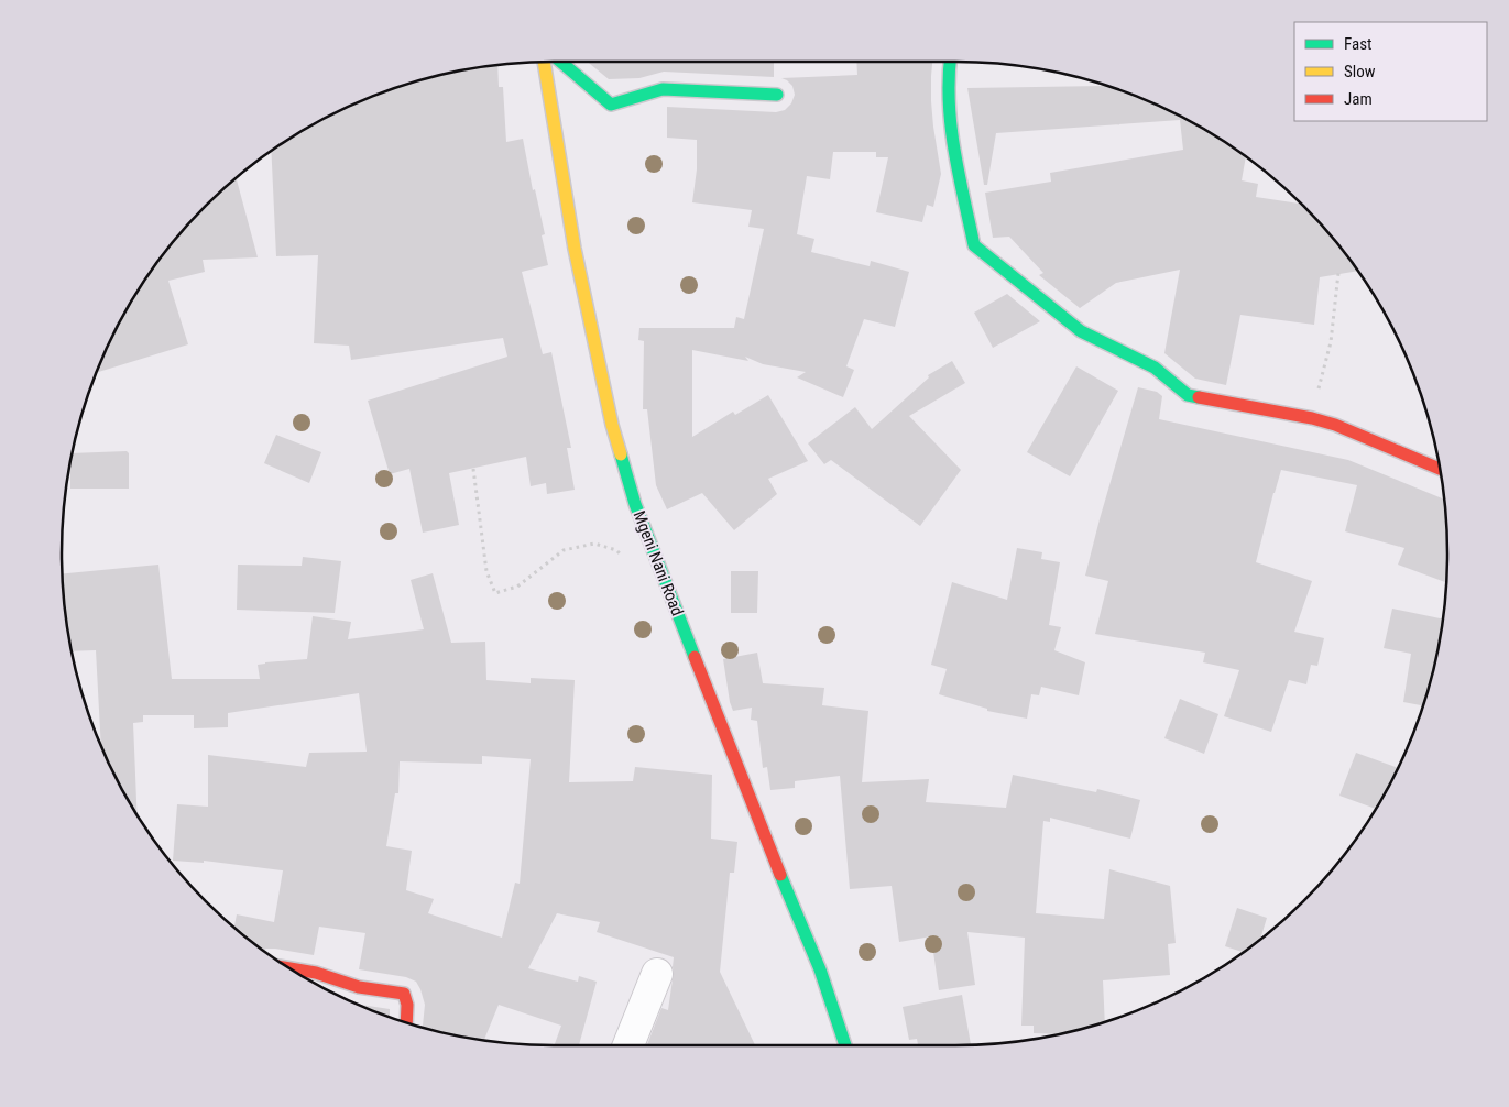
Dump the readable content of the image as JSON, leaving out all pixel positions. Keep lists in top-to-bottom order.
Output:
{
  "streets": {
    "street": ["Mgeni Nani Road"]
  },
  "legend": ["Fast", "Slow", "Jam"]
}
